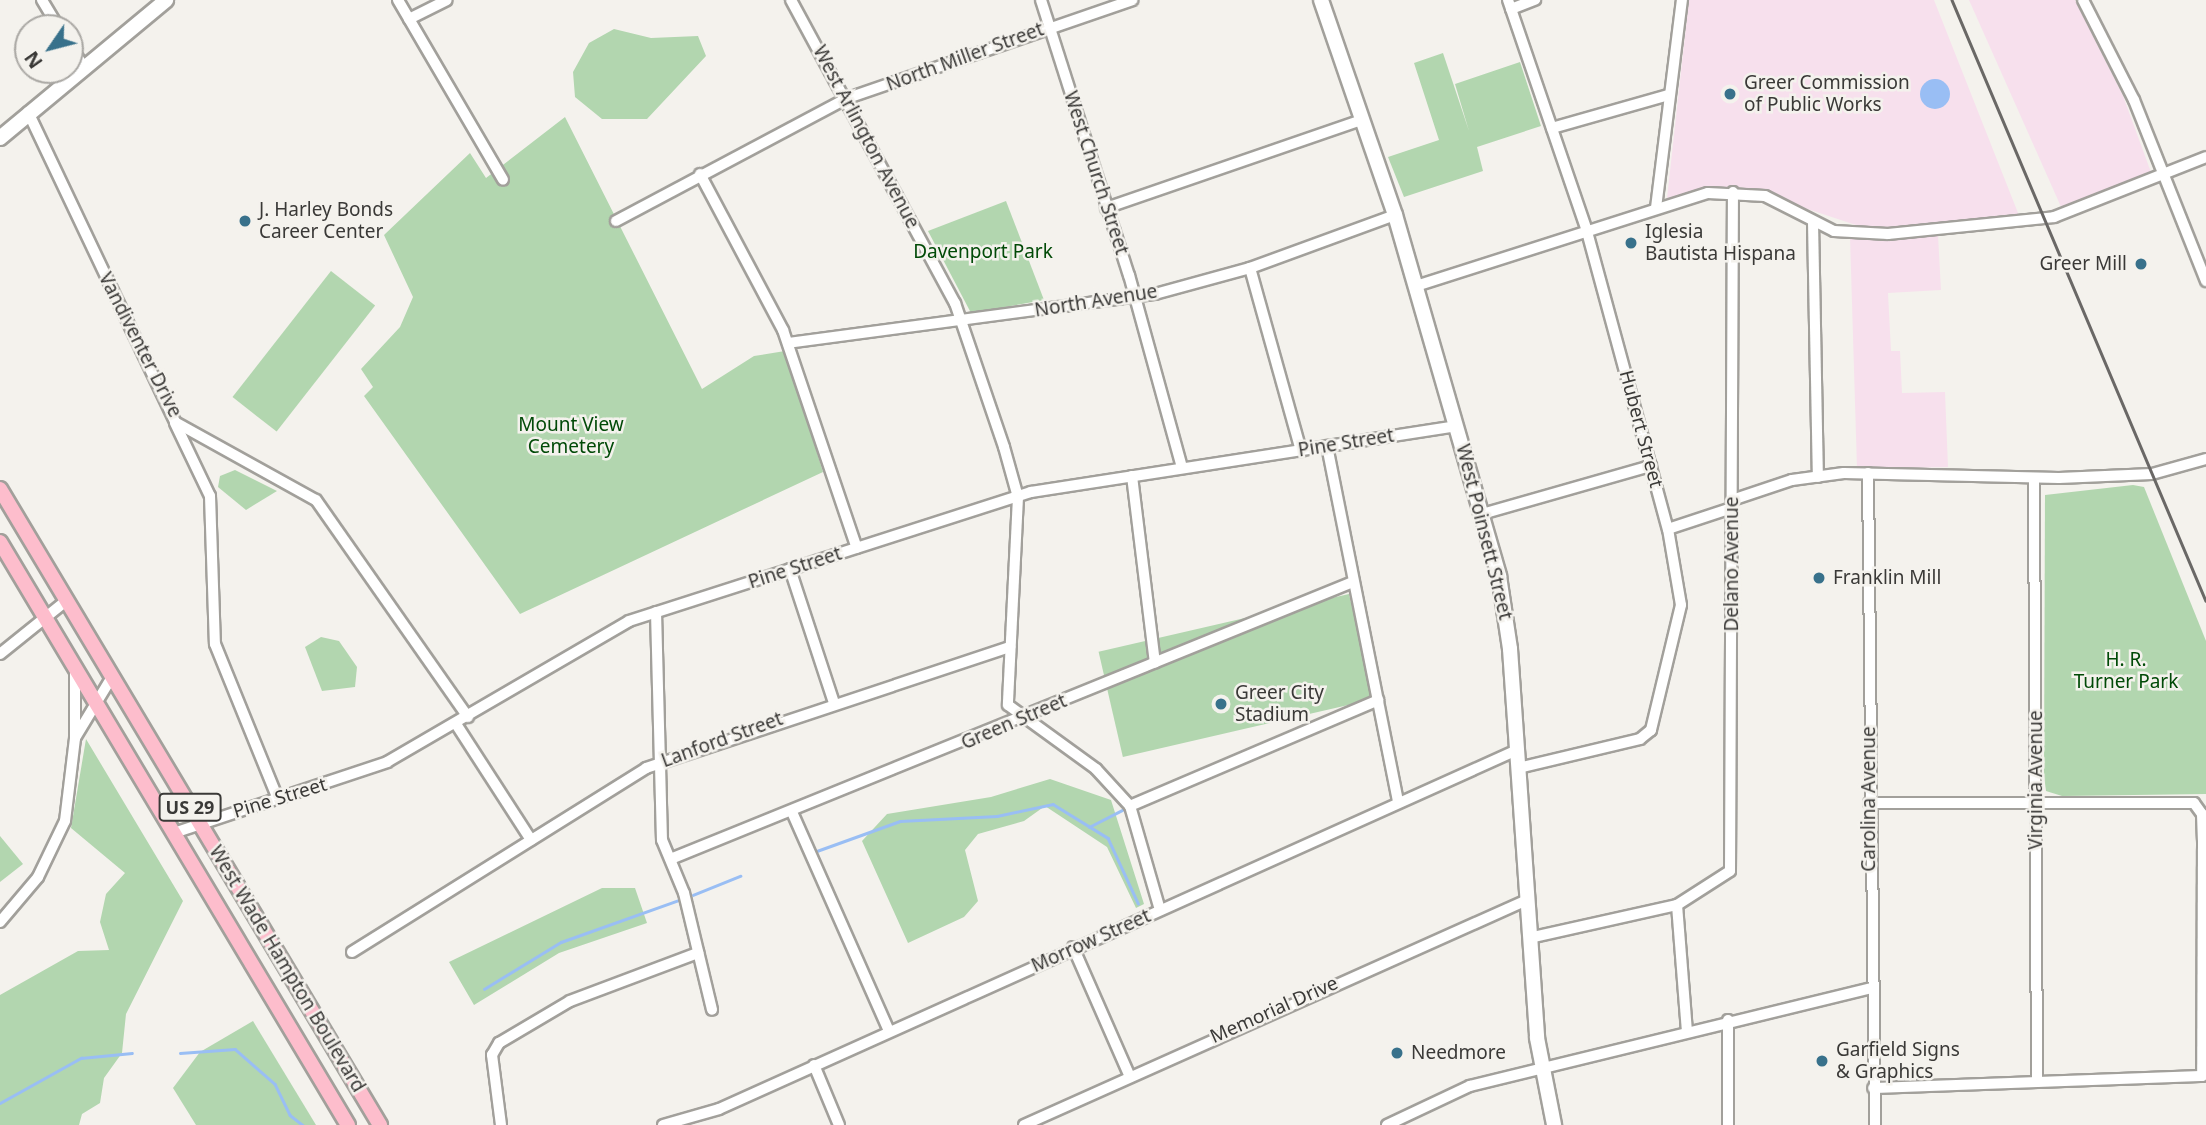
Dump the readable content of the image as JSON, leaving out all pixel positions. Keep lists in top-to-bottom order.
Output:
{
  "streets": {
    "main road": ["West Poinsett Street", "US 29", "West Wade Hampton Boulevard"],
    "street": [
      "North Miller Street",
      "West Arlington Avenue",
      "West Church Street",
      "North Avenue",
      "Vandiventer Drive",
      "Hubert Street",
      "Pine Street",
      "Delano Avenue",
      "Green Street",
      "Lanford Street",
      "Virginia Avenue",
      "Carolina Avenue",
      "Morrow Street",
      "Memorial Drive"
    ]
  },
  "crossings": [
    ["North Miller Street", "West Arlington Avenue"],
    ["North Miller Street", "West Church Street"],
    ["West Arlington Avenue", "North Avenue"],
    ["West Arlington Avenue", "Pine Street"],
    ["West Arlington Avenue", "Green Street"],
    ["West Arlington Avenue", "Lanford Street"],
    ["West Church Street", "North Avenue"],
    ["West Church Street", "Pine Street"],
    ["North Avenue", "West Poinsett Street"],
    ["Vandiventer Drive", "Pine Street"],
    ["Hubert Street", "West Poinsett Street"],
    ["Pine Street", "West Poinsett Street"],
    ["Pine Street", "West Wade Hampton Boulevard"],
    ["West Poinsett Street", "Morrow Street"],
    ["West Poinsett Street", "Memorial Drive"]
  ],
  "parks": ["Davenport Park", "Mount View Cemetery", "H. R. Turner Park"],
  "places": [
    "Greer Commission of Public Works",
    "J. Harley Bonds Career Center",
    "Iglesia Bautista Hispana",
    "Greer Mill",
    "Franklin Mill",
    "Greer City Stadium",
    "Needmore",
    "Garfield Signs & Graphics"
  ],
  "north": "bottom left"
}
